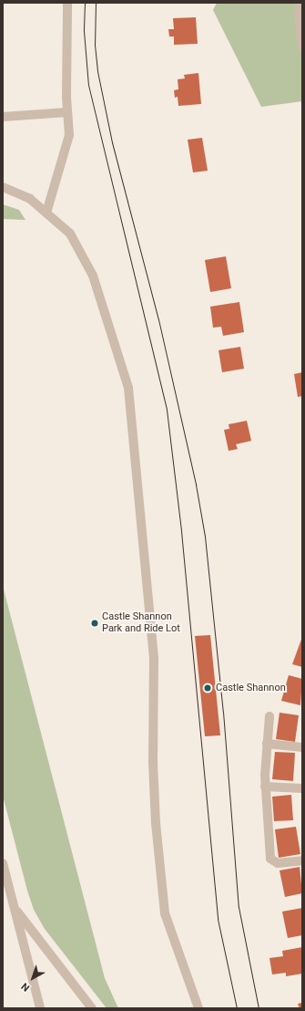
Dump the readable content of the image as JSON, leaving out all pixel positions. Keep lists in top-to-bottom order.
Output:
{
  "places": ["Castle Shannon Park and Ride Lot", "Castle Shannon"],
  "north": "bottom left"
}
